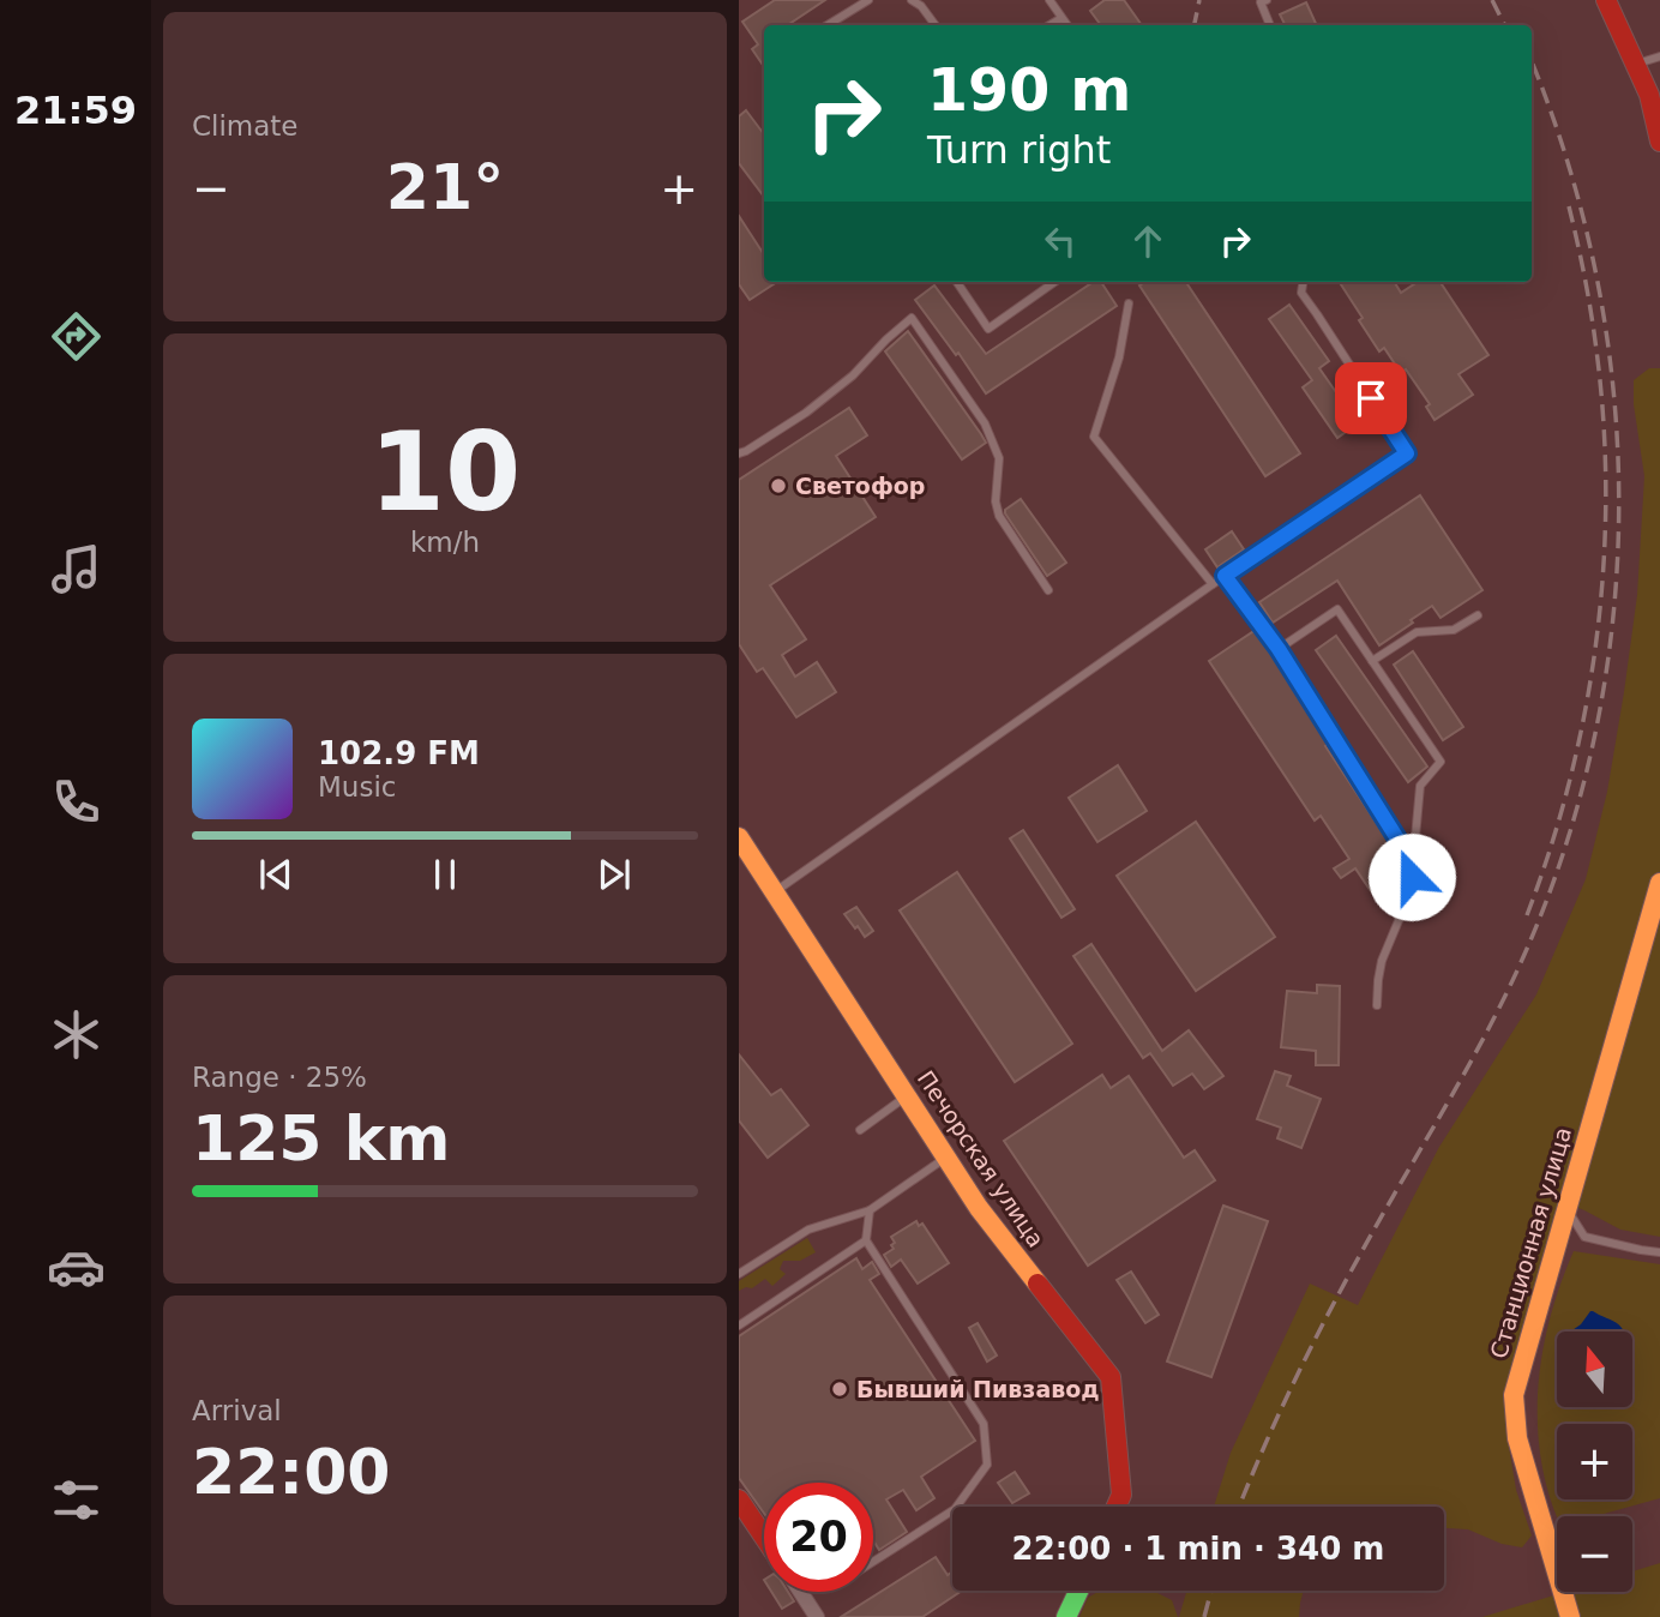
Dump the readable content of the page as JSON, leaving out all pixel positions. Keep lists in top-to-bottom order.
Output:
{
  "streets": {
    "street": ["Печорская улица", "Станционная улица"]
  },
  "places": ["Светофор", "Бывший Пивзавод"],
  "north": "top",
  "page": {
    "tabs": "21:59",
    "tile": [
      "Climate",
      ["10", "km/h"],
      ["Range · 25%", "125 km"],
      ["Arrival", "22:00"]
    ],
    "turn": ["190 m", "Turn right"],
    "heat": ["−", "21°", "+"],
    "song": ["102.9 FM", "Music"],
    "map_buttons": ["+", "−"],
    "limit": "20",
    "trip": "22:00 · 1 min · 340 m"
  }
}
